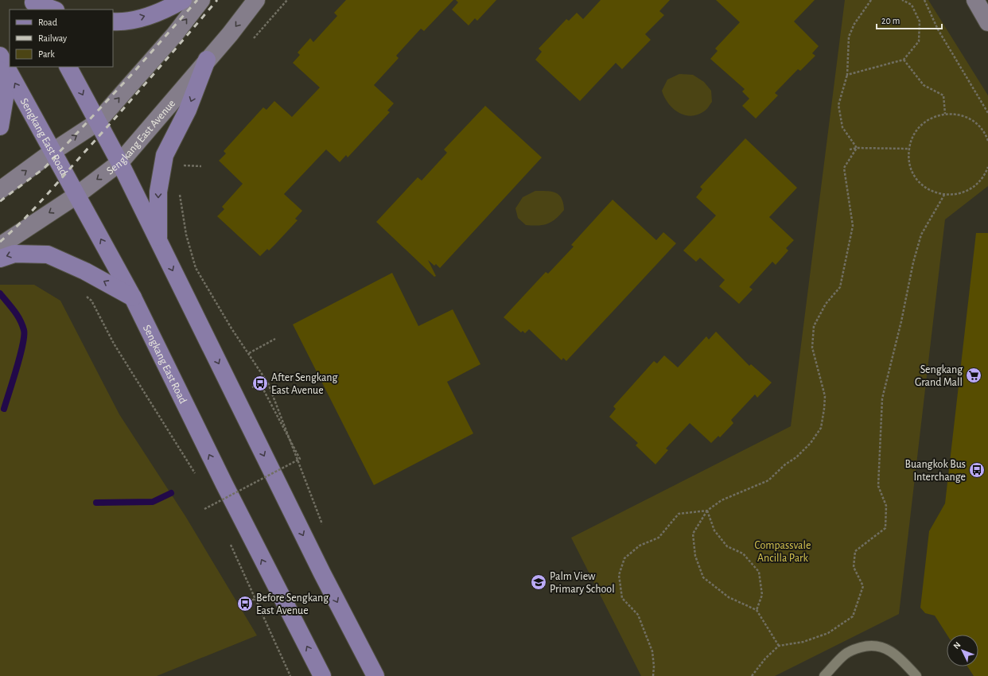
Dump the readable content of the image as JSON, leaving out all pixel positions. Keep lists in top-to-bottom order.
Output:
{
  "streets": {
    "main road": ["Sengkang East Avenue", "Sengkang East Road"]
  },
  "crossings": [
    ["Sengkang East Avenue", "Sengkang East Road"]
  ],
  "parks": ["Compassvale Ancilla Park"],
  "places": {
    "supermarket": ["Sengkang Grand Mall"],
    "bus stop": ["After Sengkang East Avenue", "Buangkok Bus Interchange", "Before Sengkang East Avenue"],
    "school or university": ["Palm View Primary School"]
  },
  "legend": ["Road", "Railway", "Park"],
  "scale_bar": "20 m",
  "north": "top left"
}
